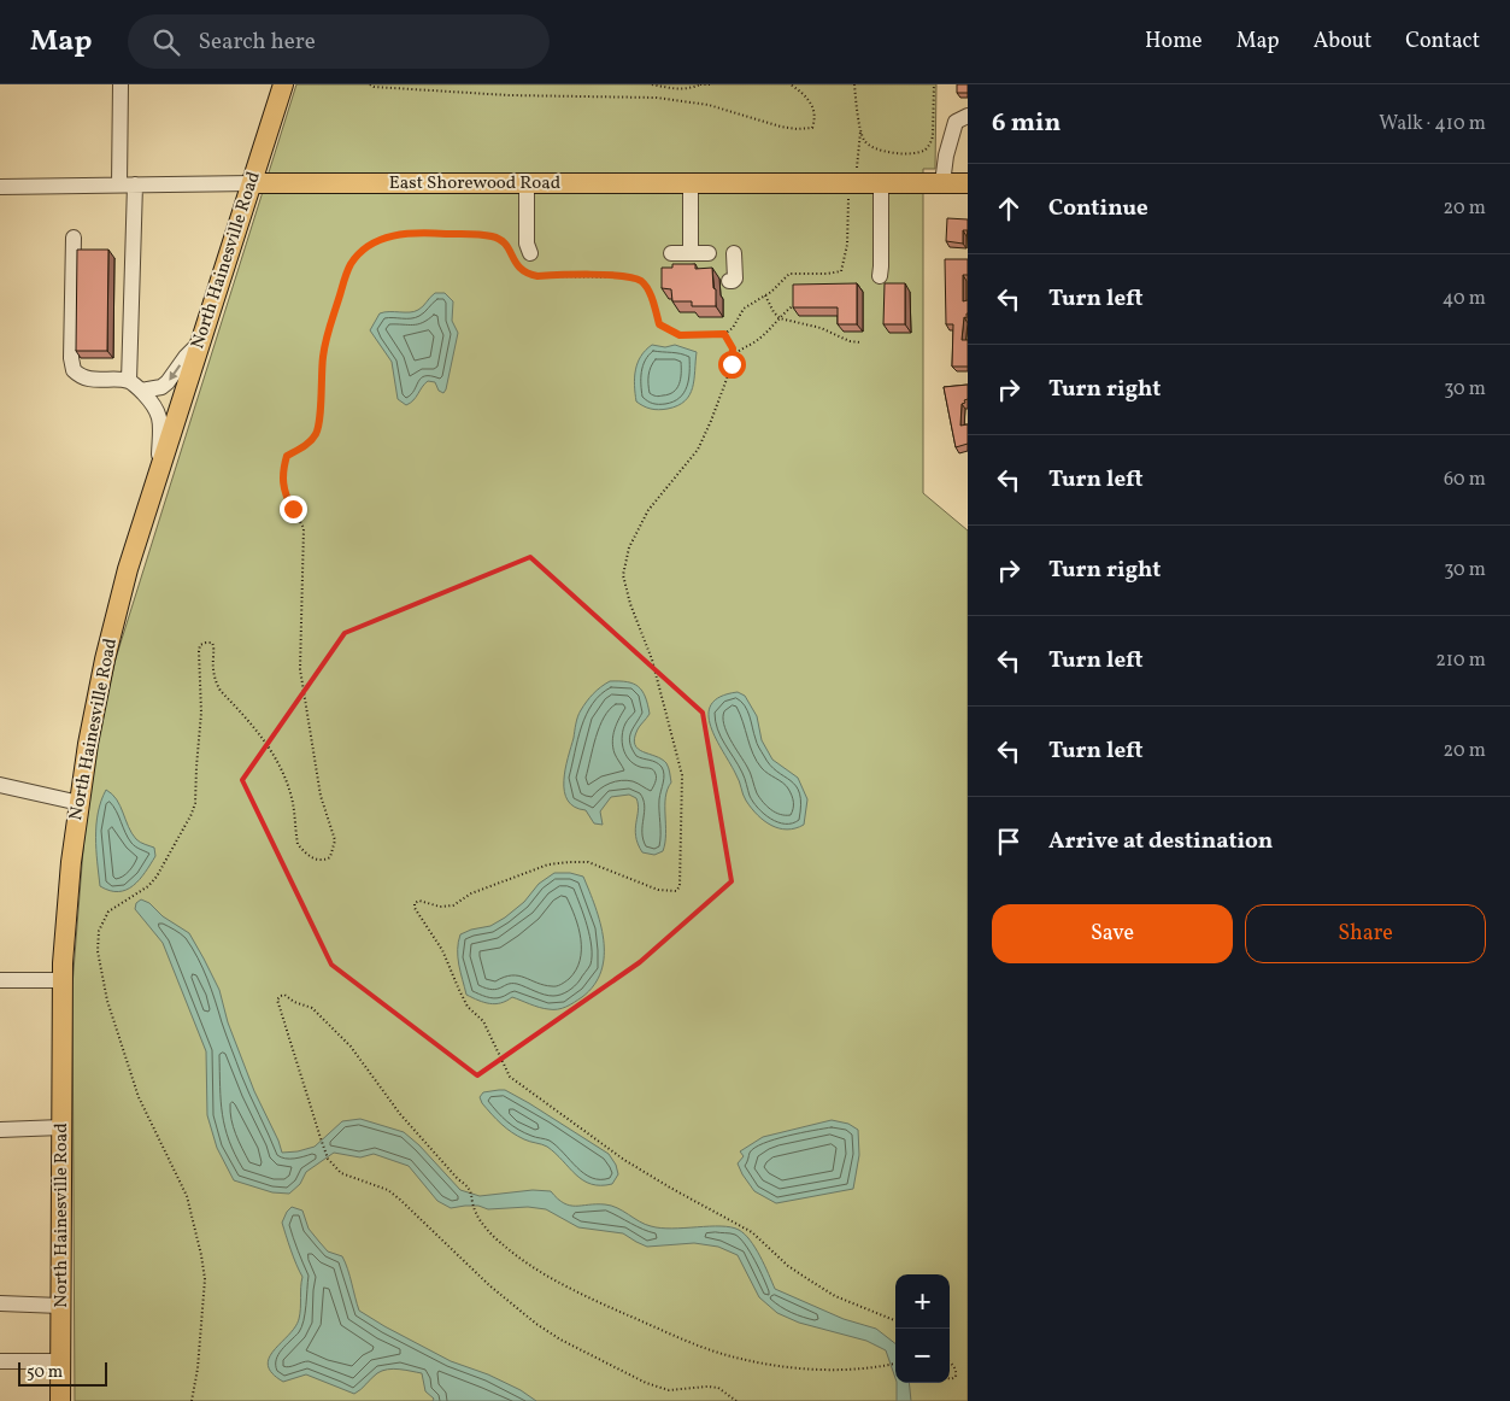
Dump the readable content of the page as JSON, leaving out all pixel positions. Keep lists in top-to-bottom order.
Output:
{
  "streets": {
    "main road": ["East Shorewood Road", "North Hainesville Road"]
  },
  "crossings": [
    ["East Shorewood Road", "North Hainesville Road"]
  ],
  "scale_bar": "50 m",
  "page": {
    "header": "Map",
    "search": "Search here",
    "nav": [
      "Home",
      "Map",
      "About",
      "Contact"
    ],
    "heading": ["6 min", "Walk · 410 m"],
    "list": [
      ["Continue", "20 m"],
      ["Turn left", "40 m"],
      ["Turn right", "30 m"],
      ["Turn left", "60 m"],
      ["Turn right", "30 m"],
      ["Turn left", "210 m"],
      ["Turn left", "20 m"],
      "Arrive at destination"
    ],
    "buttons": ["Save", "Share"],
    "map_buttons": ["+", "−"],
    "scale": "50 m"
  }
}
